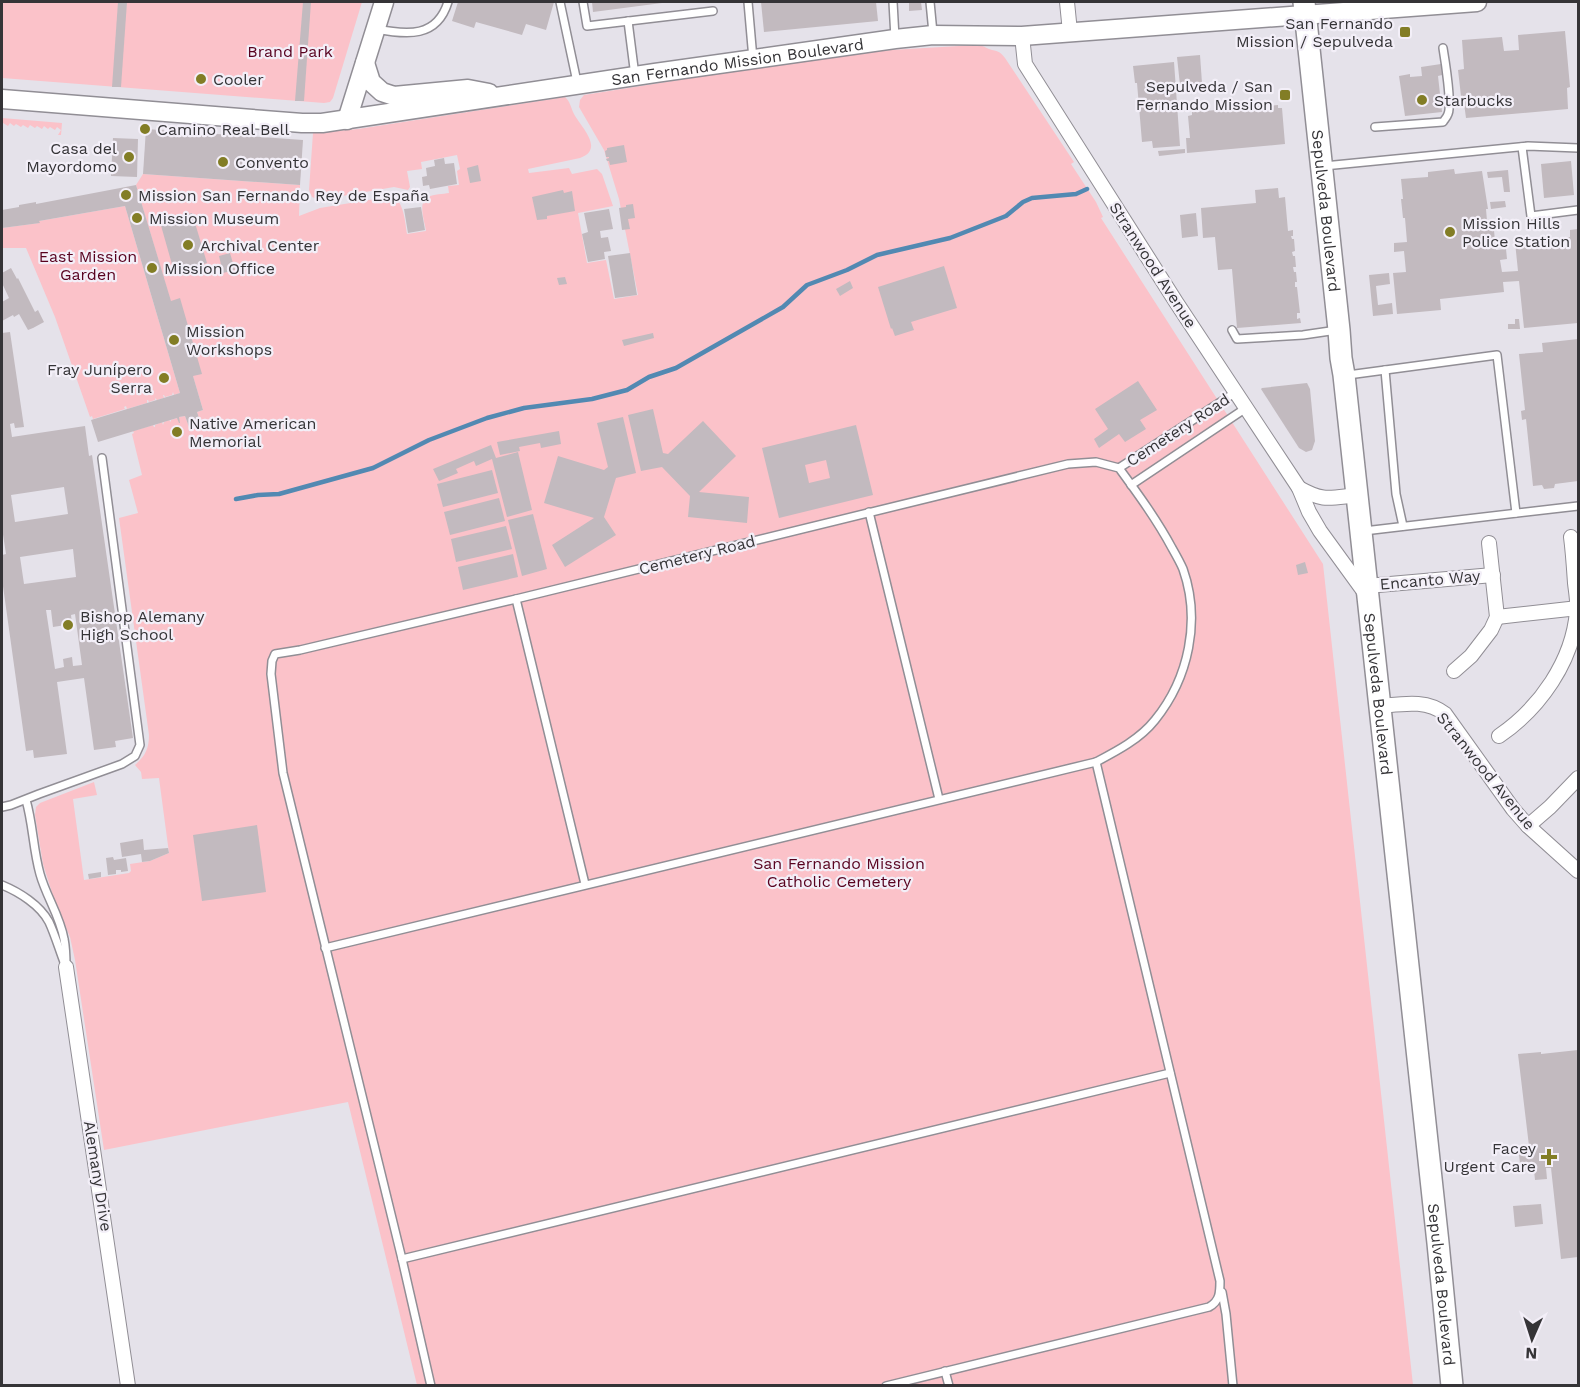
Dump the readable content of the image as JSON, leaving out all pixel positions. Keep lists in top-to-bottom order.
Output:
{
  "streets": {
    "main road": ["San Fernando Mission Boulevard", "Sepulveda Boulevard"],
    "street": ["Stranwood Avenue", "Encanto Way", "Alemany Drive"],
    "lane": ["Cemetery Road"]
  },
  "crossings": [
    ["San Fernando Mission Boulevard", "Sepulveda Boulevard"],
    ["San Fernando Mission Boulevard", "Stranwood Avenue"],
    ["Sepulveda Boulevard", "Stranwood Avenue"],
    ["Sepulveda Boulevard", "Encanto Way"],
    ["Stranwood Avenue", "Cemetery Road"],
    ["Stranwood Avenue", "Encanto Way"]
  ],
  "parks": ["Brand Park", "East Mission Garden", "San Fernando Mission Catholic Cemetery"],
  "places": {
    "transit": ["San Fernando Mission / Sepulveda", "Sepulveda / San Fernando Mission"],
    "other": [
      "Cooler",
      "Starbucks",
      "Camino Real Bell",
      "Casa del Mayordomo",
      "Convento",
      "Mission San Fernando Rey de España",
      "Mission Museum",
      "Mission Hills Police Station",
      "Archival Center",
      "Mission Office",
      "Mission Workshops",
      "Fray Junípero Serra",
      "Native American Memorial",
      "Bishop Alemany High School"
    ],
    "health": ["Facey Urgent Care"]
  },
  "north": "bottom"
}
